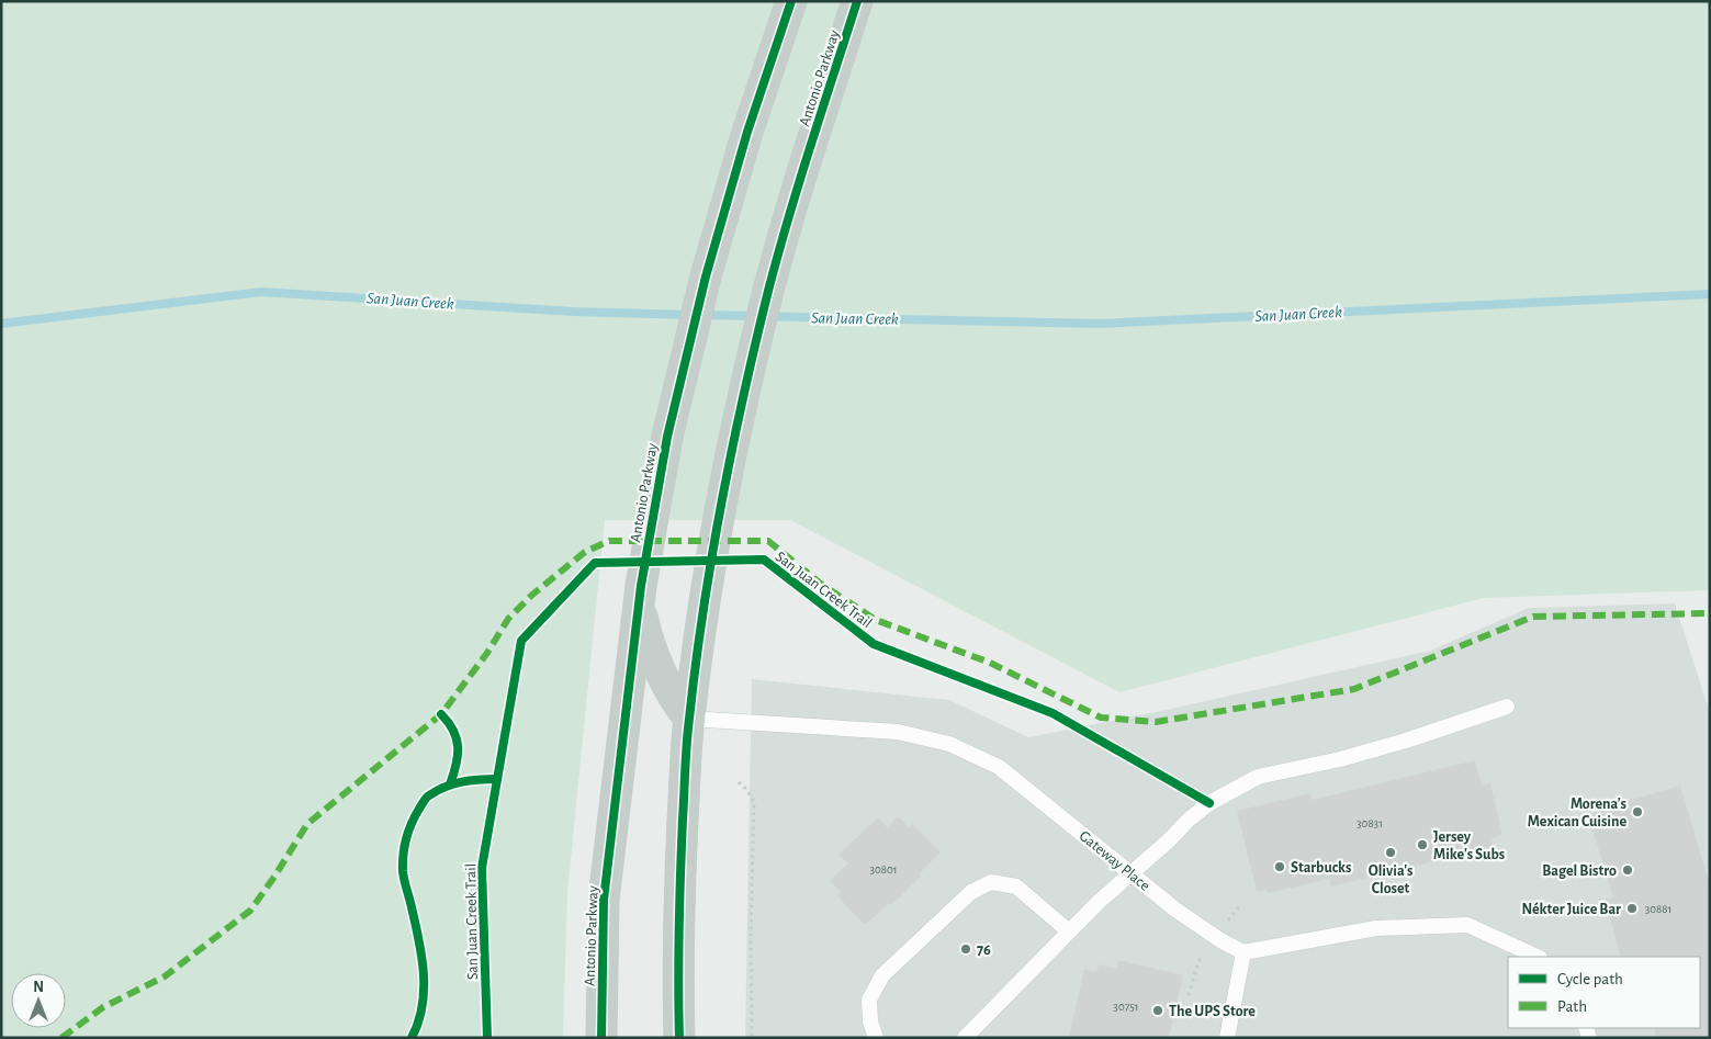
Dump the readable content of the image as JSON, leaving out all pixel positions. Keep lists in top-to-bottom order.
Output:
{
  "streets": {
    "highway": ["Antonio Parkway"],
    "lane": ["Gateway Place"],
    "cycle path": ["San Juan Creek Trail"]
  },
  "crossings": [
    ["Antonio Parkway", "Gateway Place"]
  ],
  "water": ["San Juan Creek"],
  "places": [
    "Morena's Mexican Cuisine",
    "Jersey Mike's Subs",
    "Olivia's Closet",
    "Starbucks",
    "Bagel Bistro",
    "Nékter Juice Bar",
    "76",
    "The UPS Store"
  ],
  "house_numbers": [
    "30831",
    "30801",
    "30881",
    "30751"
  ],
  "legend": ["Cycle path", "Path"],
  "north": "top"
}
